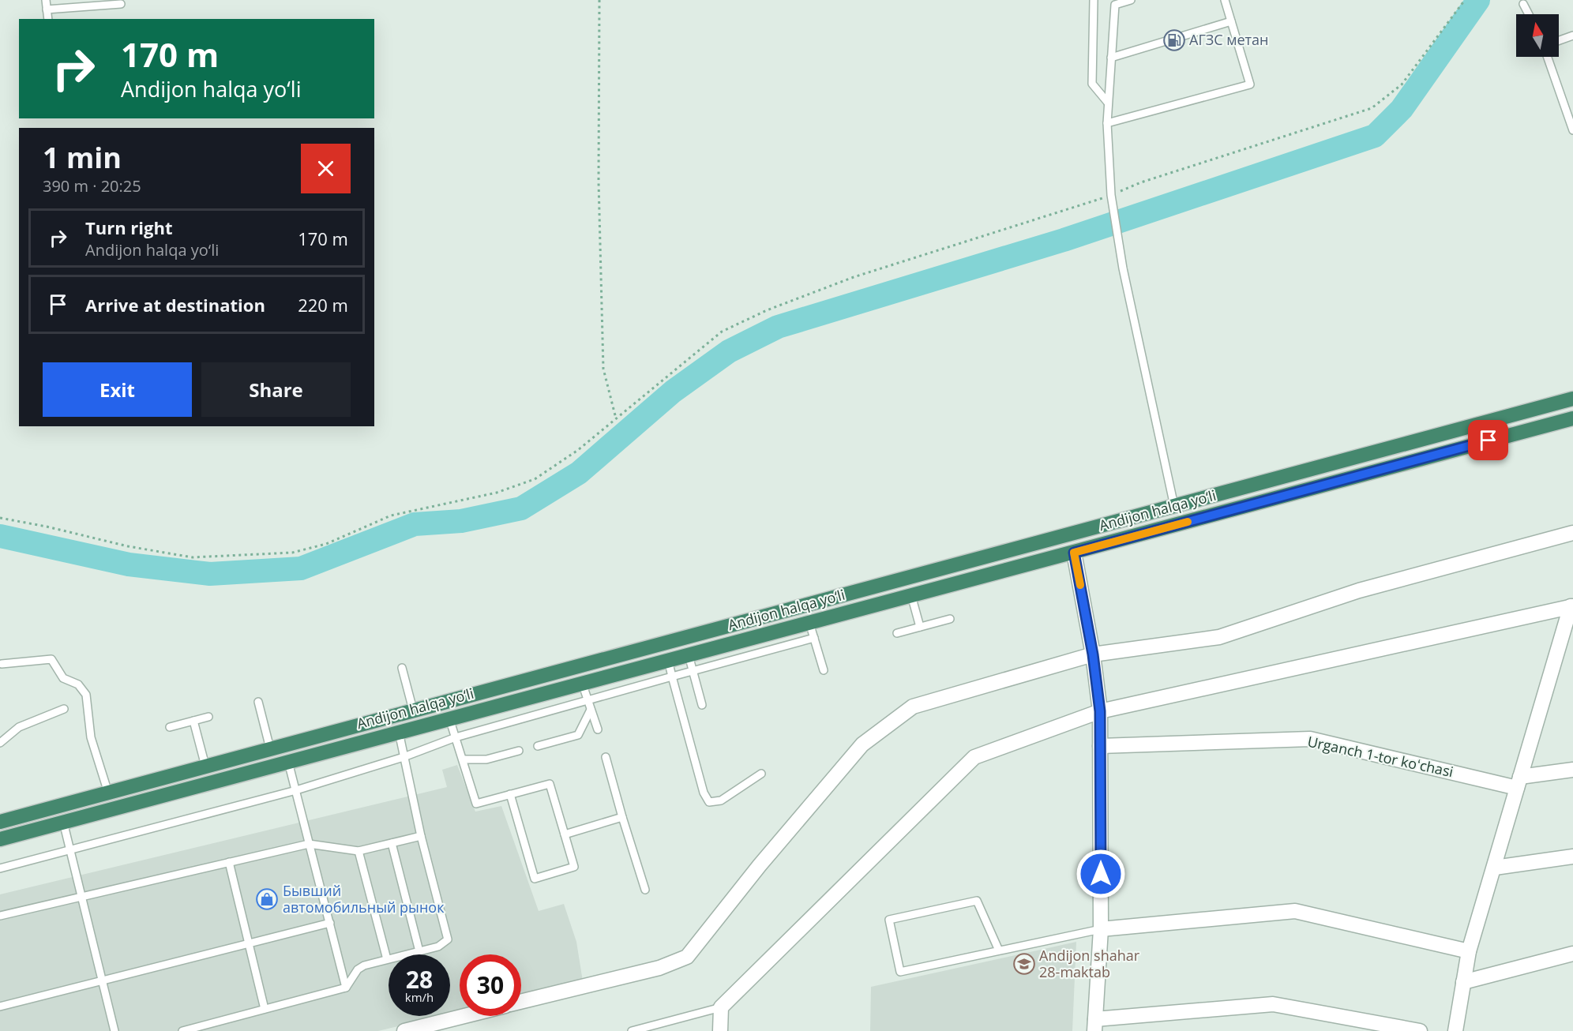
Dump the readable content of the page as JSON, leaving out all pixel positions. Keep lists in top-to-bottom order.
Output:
{
  "streets": {
    "highway": ["Andijon halqa yo‘li"],
    "street": ["Urganch 1-tor koʻchasi"]
  },
  "places": {
    "fuel station": ["АГЗС метан"],
    "shop": ["Бывший автомобильный рынок"],
    "school or university": ["Andijon shahar 28-maktab"]
  },
  "north": "top",
  "page": {
    "turn": ["170 m", "Andijon halqa yo‘li"],
    "heading": ["1 min", "390 m · 20:25"],
    "list": [
      {
        "name": "Turn right",
        "note": "Andijon halqa yo‘li",
        "value": "170 m"
      },
      {
        "name": "Arrive at destination",
        "value": "220 m"
      }
    ],
    "buttons": ["Exit", "Share"],
    "speed": "28 km/h",
    "limit": "30"
  }
}
